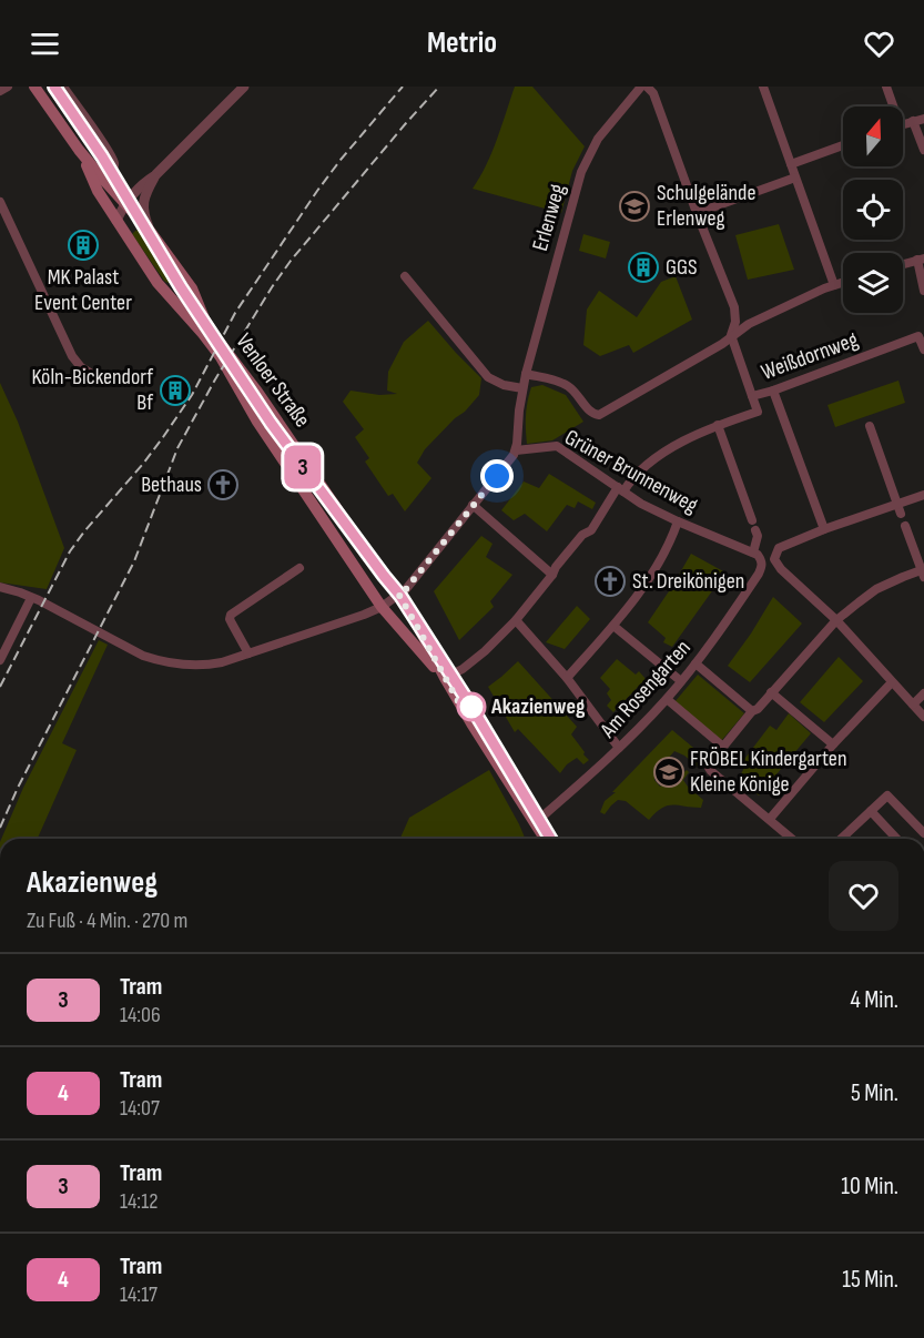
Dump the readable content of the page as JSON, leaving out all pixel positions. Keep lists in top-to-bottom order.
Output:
{
  "streets": {
    "main road": ["Venloer Straße"],
    "street": [
      "Erlenweg",
      "Weißdornweg",
      "Grüner Brunnenweg",
      "Am Rosengarten"
    ]
  },
  "crossings": [
    ["Weißdornweg", "Venloer Straße"],
    ["Weißdornweg", "Grüner Brunnenweg"],
    ["Venloer Straße", "Am Rosengarten"],
    ["Grüner Brunnenweg", "Am Rosengarten"]
  ],
  "places": {
    "school or university": ["Schulgelände Erlenweg", "FRÖBEL Kindergarten Kleine Könige"],
    "building": ["MK Palast Event Center", "GGS", "Köln-Bickendorf Bf"],
    "church": ["Bethaus", "St. Dreikönigen"],
    "other": ["Akazienweg"]
  },
  "lines": ["tram line 3"],
  "north": "top",
  "page": {
    "header": "Metrio",
    "on_map": "3",
    "heading": ["Akazienweg", "Zu Fuß · 4 Min. · 270 m"],
    "list": [
      {
        "mark": "3",
        "name": "Tram",
        "note": "14:06",
        "value": "4 Min."
      },
      {
        "mark": "4",
        "name": "Tram",
        "note": "14:07",
        "value": "5 Min."
      },
      {
        "mark": "3",
        "name": "Tram",
        "note": "14:12",
        "value": "10 Min."
      },
      {
        "mark": "4",
        "name": "Tram",
        "note": "14:17",
        "value": "15 Min."
      }
    ]
  }
}
